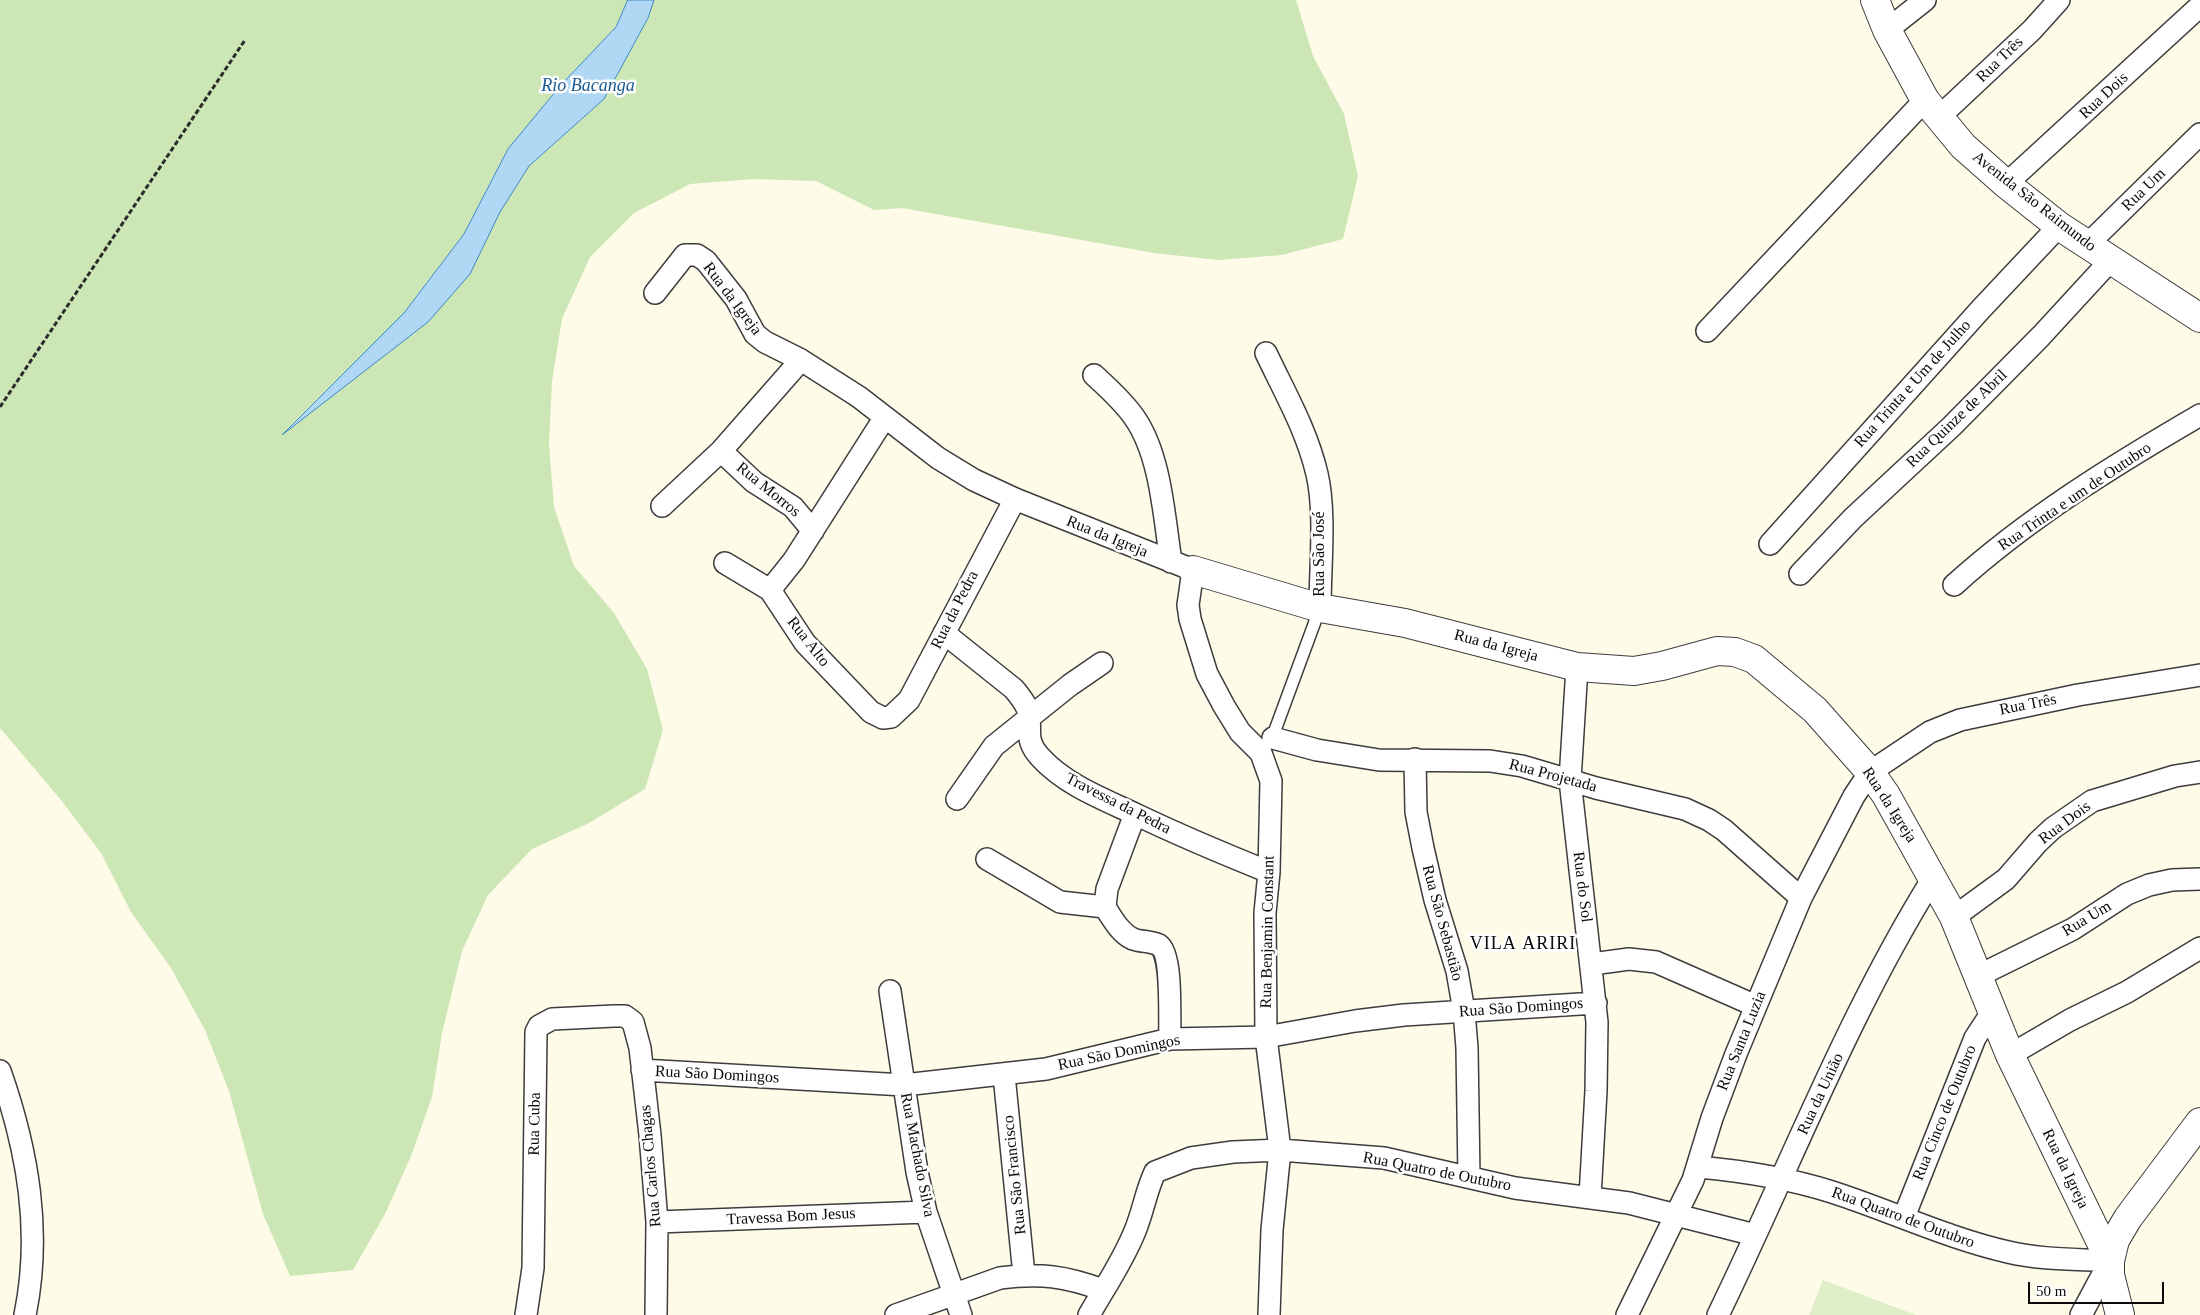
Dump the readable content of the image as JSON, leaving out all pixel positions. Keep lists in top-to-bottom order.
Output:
{
  "streets": {
    "street": [
      "Rua Três",
      "Rua Dois",
      "Rua Um",
      "Avenida São Raimundo",
      "Rua da Igreja",
      "Rua Trinta e Um de Julho",
      "Rua Quinze de Abril",
      "Rua Morros",
      "Rua Trinta e um de Outubro",
      "Rua São José",
      "Rua da Pedra",
      "Rua Alto",
      "Rua Projetada",
      "Travessa da Pedra",
      "Rua do Sol",
      "Rua São Sebastião",
      "Rua Benjamin Constant",
      "Rua São Domingos",
      "Rua Santa Luzia",
      "Rua da União",
      "Rua Cinco de Outubro",
      "Rua Cuba",
      "Rua Machado Silva",
      "Rua Carlos Chagas",
      "Rua Quatro de Outubro",
      "Rua São Francisco",
      "Travessa Bom Jesus"
    ]
  },
  "crossings": [
    ["Rua Três", "Avenida São Raimundo"],
    ["Rua Três", "Rua da Igreja"],
    ["Rua Três", "Rua Santa Luzia"],
    ["Rua Dois", "Avenida São Raimundo"],
    ["Rua Dois", "Rua da Igreja"],
    ["Rua Um", "Avenida São Raimundo"],
    ["Rua Um", "Rua da Igreja"],
    ["Avenida São Raimundo", "Rua Trinta e Um de Julho"],
    ["Avenida São Raimundo", "Rua Quinze de Abril"],
    ["Rua da Igreja", "Rua Morros"],
    ["Rua da Igreja", "Rua São José"],
    ["Rua da Igreja", "Rua da Pedra"],
    ["Rua da Igreja", "Rua do Sol"],
    ["Rua da Igreja", "Rua Benjamin Constant"],
    ["Rua da Igreja", "Rua Santa Luzia"],
    ["Rua da Igreja", "Rua da União"],
    ["Rua da Igreja", "Rua Cinco de Outubro"],
    ["Rua da Igreja", "Rua Quatro de Outubro"],
    ["Rua São José", "Rua Projetada"],
    ["Rua São José", "Rua Benjamin Constant"],
    ["Rua da Pedra", "Rua Alto"],
    ["Rua da Pedra", "Travessa da Pedra"],
    ["Rua Projetada", "Rua do Sol"],
    ["Rua Projetada", "Rua São Sebastião"],
    ["Rua Projetada", "Rua Benjamin Constant"],
    ["Rua Projetada", "Rua Santa Luzia"],
    ["Travessa da Pedra", "Rua Benjamin Constant"],
    ["Rua do Sol", "Rua São Domingos"],
    ["Rua do Sol", "Rua Quatro de Outubro"],
    ["Rua São Sebastião", "Rua São Domingos"],
    ["Rua São Sebastião", "Rua Quatro de Outubro"],
    ["Rua Benjamin Constant", "Rua São Domingos"],
    ["Rua Benjamin Constant", "Rua Quatro de Outubro"],
    ["Rua São Domingos", "Rua Machado Silva"],
    ["Rua São Domingos", "Rua Carlos Chagas"],
    ["Rua São Domingos", "Rua São Francisco"],
    ["Rua Santa Luzia", "Rua Quatro de Outubro"],
    ["Rua da União", "Rua Quatro de Outubro"],
    ["Rua Cinco de Outubro", "Rua Quatro de Outubro"],
    ["Rua Cuba", "Rua Carlos Chagas"],
    ["Rua Machado Silva", "Travessa Bom Jesus"],
    ["Rua Carlos Chagas", "Travessa Bom Jesus"]
  ],
  "districts": ["VILA ARIRI"],
  "water": ["Rio Bacanga"],
  "scale_bar": "50 m"
}
